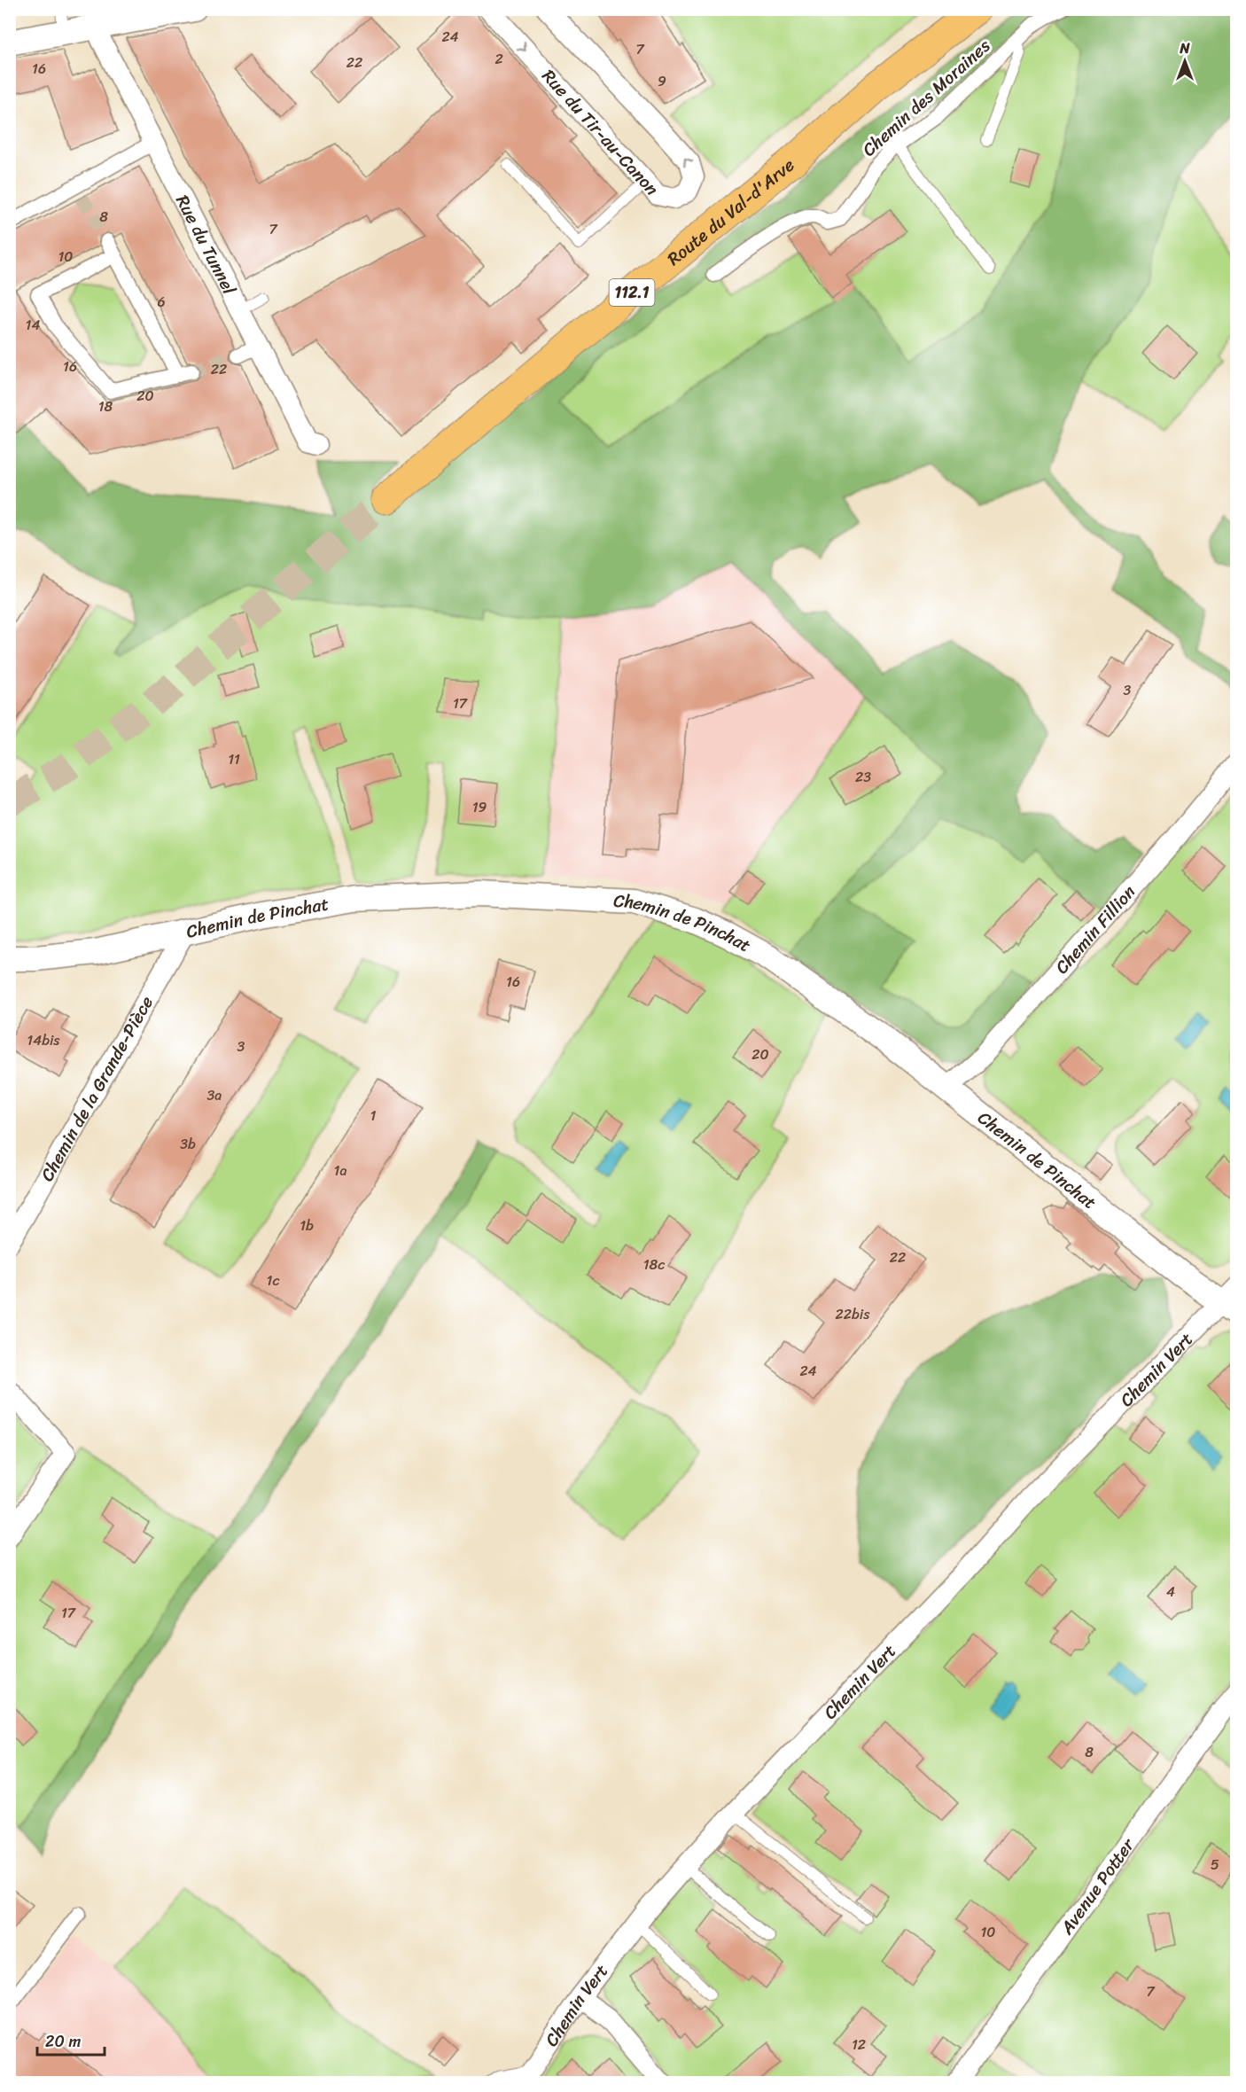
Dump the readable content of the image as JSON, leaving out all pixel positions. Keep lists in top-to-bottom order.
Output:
{
  "streets": {
    "main road": ["Route du Val-d'Arve", "112.1"],
    "street": [
      "Chemin des Moraines",
      "Rue du Tir-au-Canon",
      "Rue du Tunnel",
      "Chemin de Pinchat",
      "Chemin Fillion",
      "Chemin de la Grande-Pièce",
      "Chemin Vert",
      "Avenue Potter"
    ]
  },
  "crossings": [
    ["Chemin de Pinchat", "Chemin Fillion"],
    ["Chemin de Pinchat", "Chemin de la Grande-Pièce"],
    ["Chemin de Pinchat", "Chemin Vert"]
  ],
  "house_numbers": [
    "24",
    "7",
    "2",
    "22",
    "16",
    "9",
    "8",
    "7",
    "10",
    "6",
    "14",
    "16",
    "22",
    "20",
    "18",
    "3",
    "17",
    "11",
    "23",
    "19",
    "16",
    "14bis",
    "3",
    "20",
    "3a",
    "1",
    "3b",
    "1a",
    "1b",
    "22",
    "18c",
    "1c",
    "22bis",
    "24",
    "4",
    "17",
    "8",
    "5",
    "10",
    "7",
    "12"
  ],
  "scale_bar": "20 m",
  "north": "top"
}
